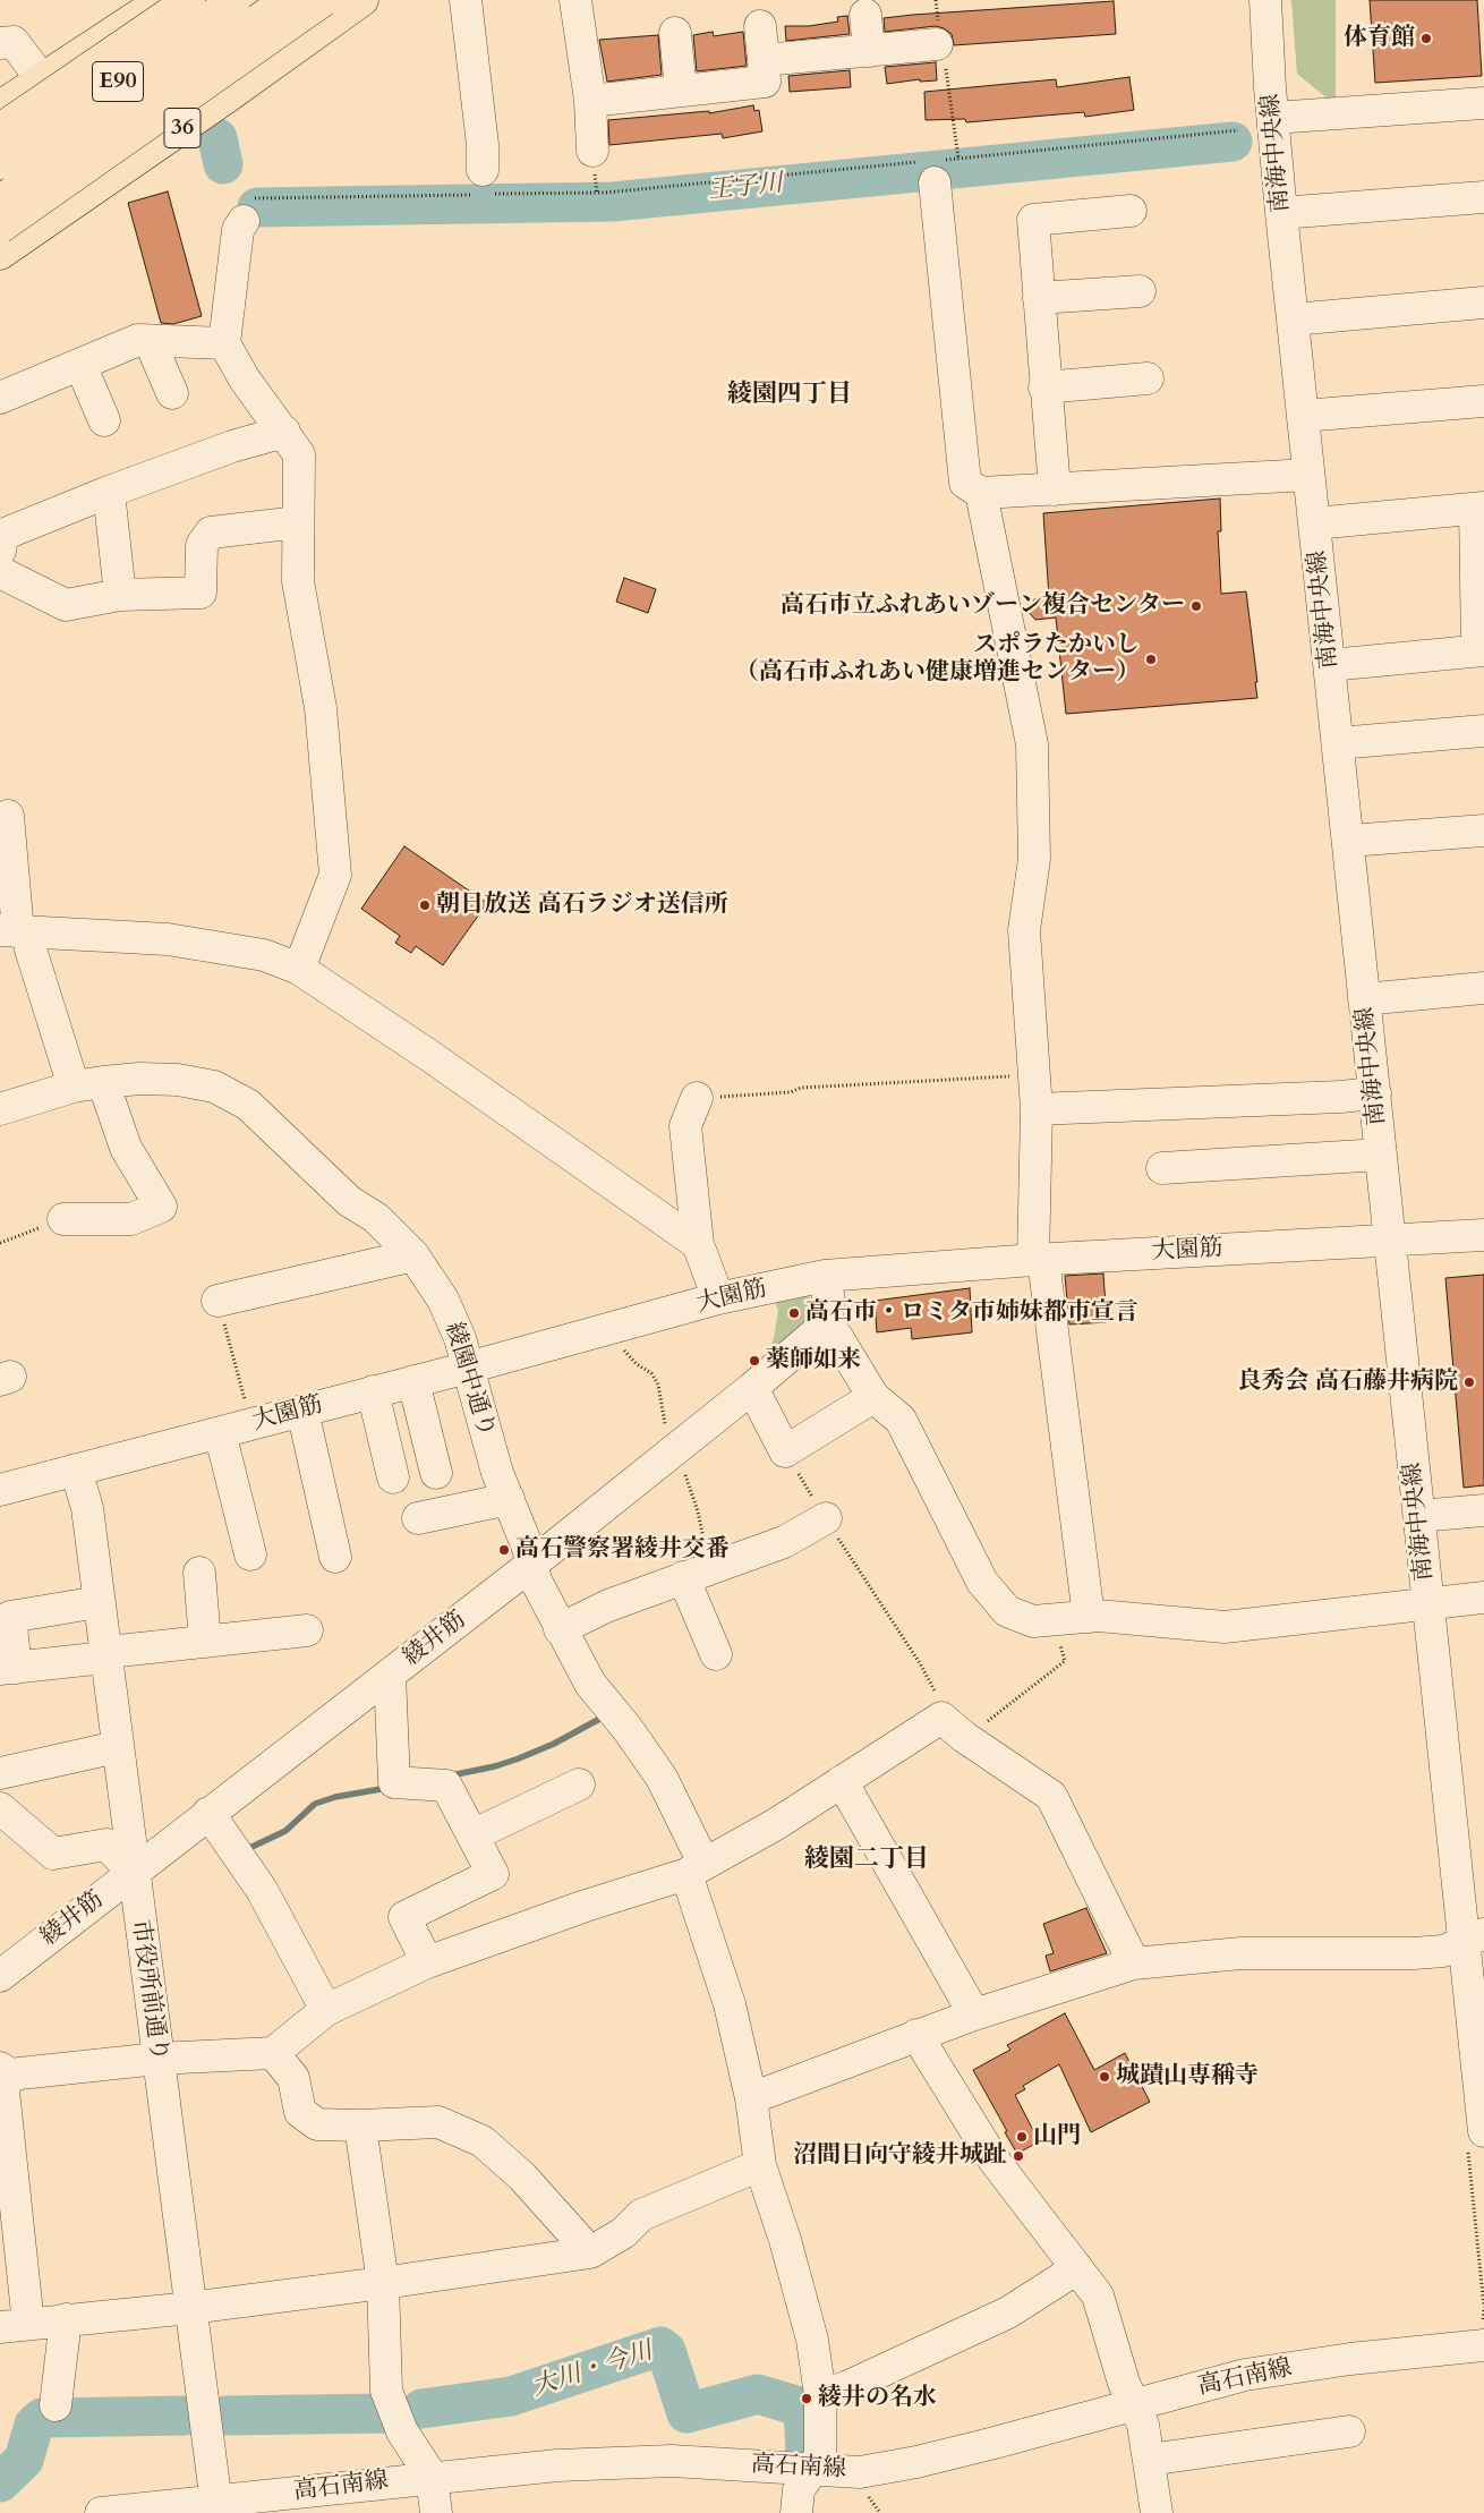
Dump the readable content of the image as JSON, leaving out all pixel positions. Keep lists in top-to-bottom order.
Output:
{
  "streets": {
    "main road": ["E90", "36"],
    "street": [
      "南海中央線",
      "大園筋",
      "綾園中通り",
      "綾井筋",
      "市役所前通り",
      "高石南線"
    ]
  },
  "crossings": [
    ["南海中央線", "大園筋"],
    ["大園筋", "綾園中通り"],
    ["大園筋", "市役所前通り"],
    ["綾園中通り", "綾井筋"],
    ["綾園中通り", "高石南線"],
    ["綾井筋", "市役所前通り"],
    ["市役所前通り", "高石南線"]
  ],
  "districts": ["綾園四丁目", "綾園二丁目"],
  "water": ["王子川", "大川・今川"],
  "places": [
    "体育館",
    "高石市立ふれあいゾーン複合センター",
    "スポラたかいし （高石市ふれあい健康増進センター）",
    "朝日放送 高石ラジオ送信所",
    "高石市・ロミタ市姉妹都市宣言",
    "薬師如来",
    "良秀会 高石藤井病院",
    "高石警察署綾井交番",
    "城蹟山専稱寺",
    "山門",
    "沼間日向守綾井城趾",
    "綾井の名水"
  ]
}
